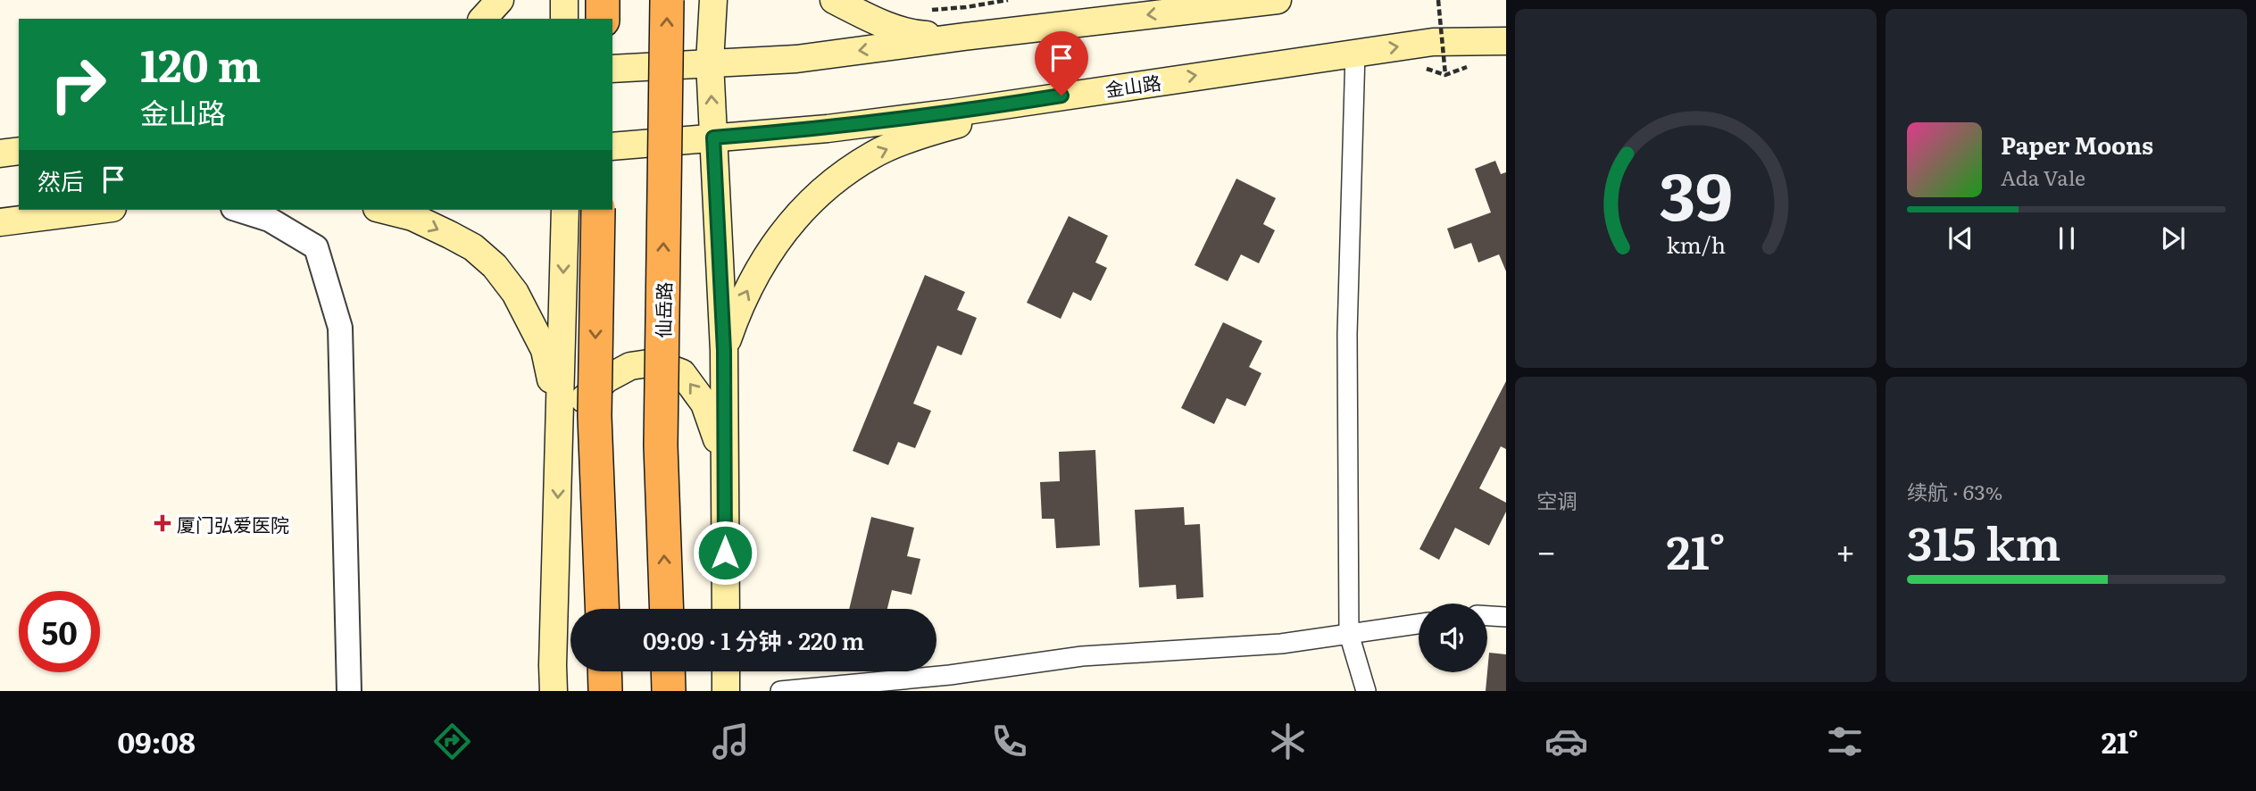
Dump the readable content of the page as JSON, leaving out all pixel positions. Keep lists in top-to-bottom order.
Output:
{
  "streets": {
    "highway": ["仙岳路"],
    "main road": ["金山路"]
  },
  "places": {
    "health": ["厦门弘爱医院"]
  },
  "page": {
    "turn": ["120 m", "金山路"],
    "song": ["Paper Moons", "Ada Vale"],
    "then": "然后",
    "tile": [
      "空调",
      ["续航 · 63%", "315 km"]
    ],
    "heat": ["−", "21°", "+"],
    "limit": "50",
    "trip": "09:09 · 1 分钟 · 220 m",
    "tabs": ["09:08", "21°"],
    "gauge": ["39", "km/h"]
  }
}
